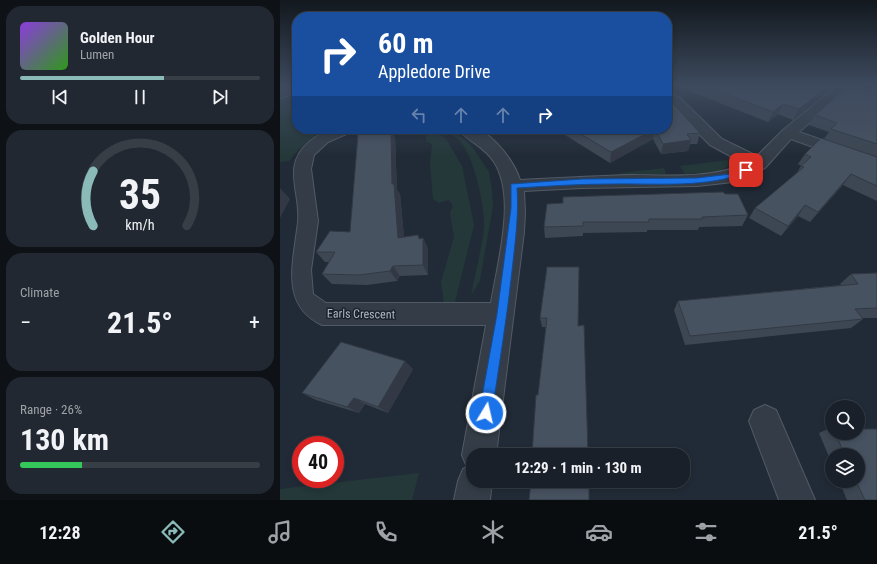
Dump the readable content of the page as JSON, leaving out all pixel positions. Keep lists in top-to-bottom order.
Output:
{
  "streets": {
    "street": ["Earls Crescent"]
  },
  "page": {
    "turn": ["60 m", "Appledore Drive"],
    "song": ["Golden Hour", "Lumen"],
    "tile": [
      "Climate",
      ["Range · 26%", "130 km"]
    ],
    "heat": ["−", "21.5°", "+"],
    "limit": "40",
    "trip": "12:29 · 1 min · 130 m",
    "tabs": ["12:28", "21.5°"],
    "gauge": ["35", "km/h"]
  }
}
